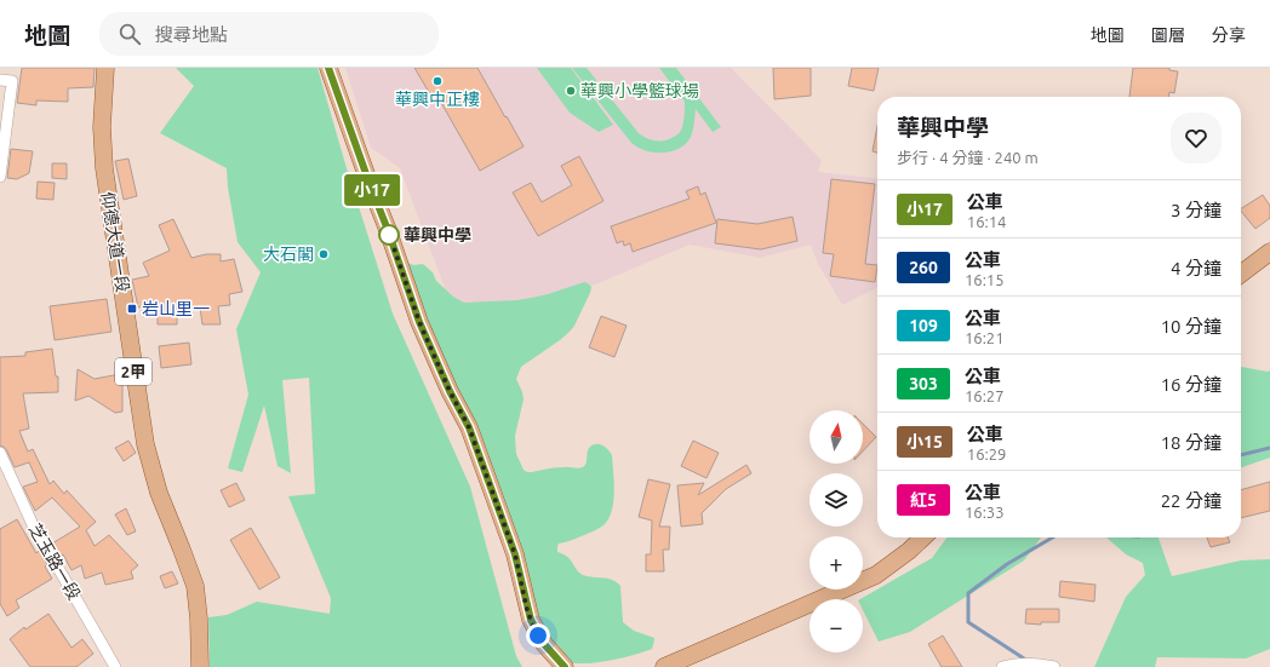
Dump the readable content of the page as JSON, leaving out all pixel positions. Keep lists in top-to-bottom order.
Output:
{
  "streets": {
    "main road": ["仰德大道一段", "2甲"],
    "street": ["芝玉路一段"]
  },
  "places": {
    "other": [
      "華興中正樓",
      "華興小學籃球場",
      "華興中學",
      "大石閣"
    ],
    "transit": ["岩山里一"]
  },
  "lines": ["bus line 小17"],
  "north": "top",
  "page": {
    "header": "地圖",
    "search": "搜尋地點",
    "nav": ["地圖", "圖層", "分享"],
    "on_map": "小17",
    "heading": ["華興中學", "步行 · 4 分鐘 · 240 m"],
    "list": [
      {
        "mark": "小17",
        "name": "公車",
        "note": "16:14",
        "value": "3 分鐘"
      },
      {
        "mark": "260",
        "name": "公車",
        "note": "16:15",
        "value": "4 分鐘"
      },
      {
        "mark": "109",
        "name": "公車",
        "note": "16:21",
        "value": "10 分鐘"
      },
      {
        "mark": "303",
        "name": "公車",
        "note": "16:27",
        "value": "16 分鐘"
      },
      {
        "mark": "小15",
        "name": "公車",
        "note": "16:29",
        "value": "18 分鐘"
      },
      {
        "mark": "紅5",
        "name": "公車",
        "note": "16:33",
        "value": "22 分鐘"
      }
    ],
    "map_buttons": ["+", "−"]
  }
}
